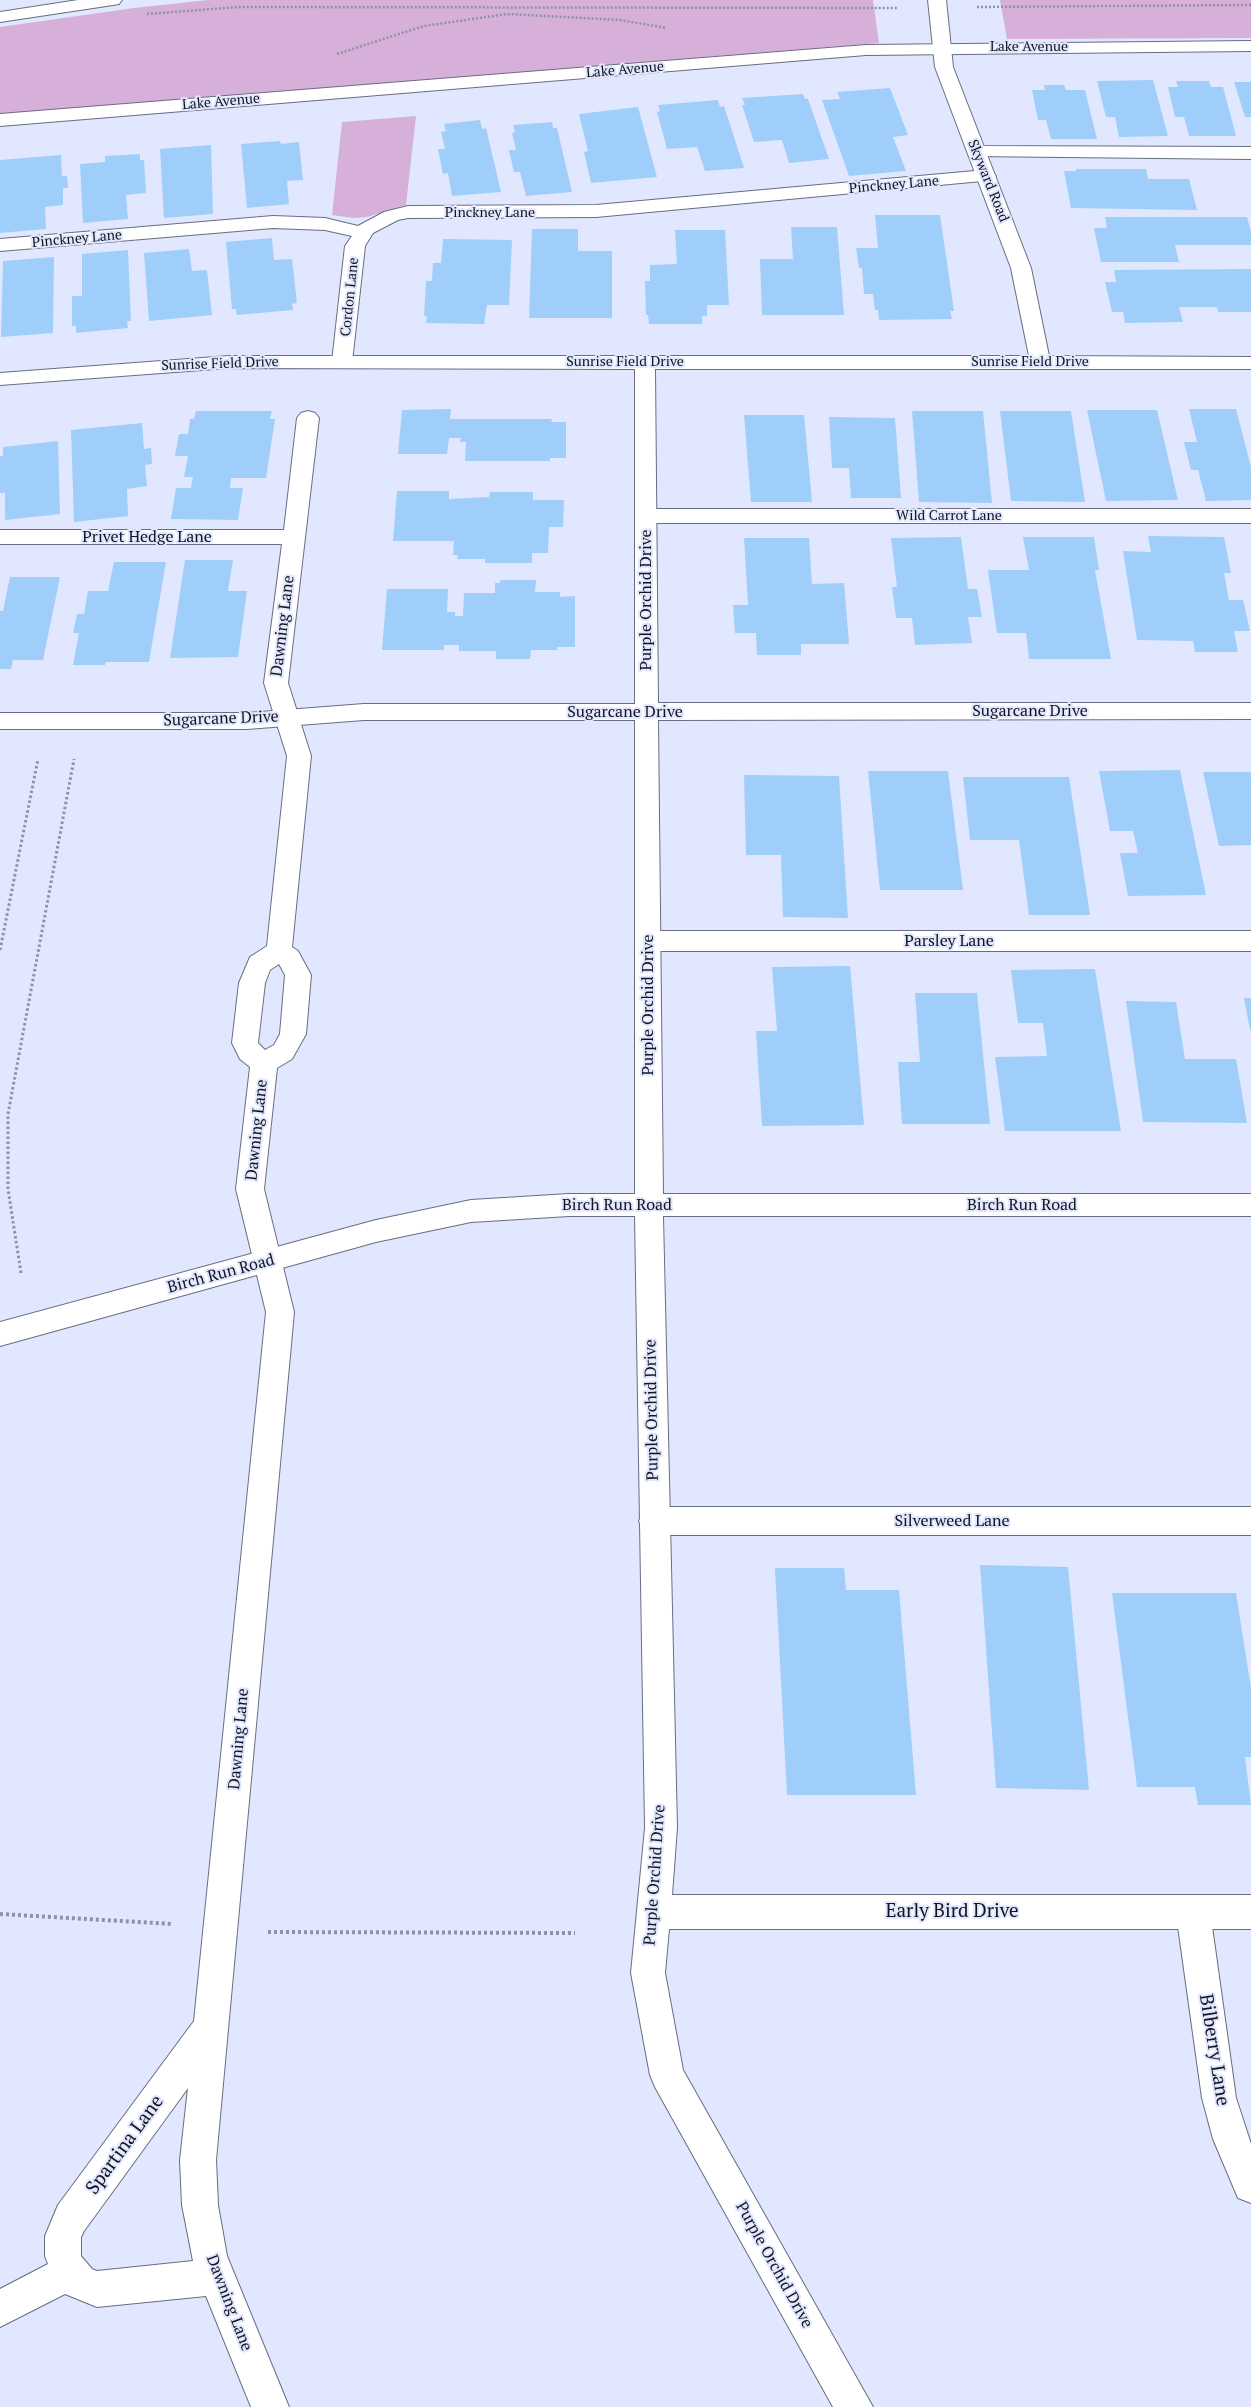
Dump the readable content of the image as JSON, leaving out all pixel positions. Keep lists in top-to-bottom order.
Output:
{
  "streets": {
    "street": [
      "Lake Avenue",
      "Skyward Road",
      "Pinckney Lane",
      "Cordon Lane",
      "Sunrise Field Drive",
      "Wild Carrot Lane",
      "Privet Hedge Lane",
      "Purple Orchid Drive",
      "Dawning Lane",
      "Sugarcane Drive",
      "Parsley Lane",
      "Birch Run Road",
      "Silverweed Lane",
      "Early Bird Drive",
      "Bilberry Lane",
      "Spartina Lane"
    ]
  },
  "crossings": [
    ["Lake Avenue", "Skyward Road"],
    ["Skyward Road", "Pinckney Lane"],
    ["Skyward Road", "Sunrise Field Drive"],
    ["Pinckney Lane", "Cordon Lane"],
    ["Cordon Lane", "Sunrise Field Drive"],
    ["Sunrise Field Drive", "Purple Orchid Drive"],
    ["Wild Carrot Lane", "Purple Orchid Drive"],
    ["Privet Hedge Lane", "Dawning Lane"],
    ["Purple Orchid Drive", "Sugarcane Drive"],
    ["Purple Orchid Drive", "Parsley Lane"],
    ["Purple Orchid Drive", "Birch Run Road"],
    ["Purple Orchid Drive", "Silverweed Lane"],
    ["Purple Orchid Drive", "Early Bird Drive"],
    ["Dawning Lane", "Sugarcane Drive"],
    ["Dawning Lane", "Birch Run Road"],
    ["Dawning Lane", "Spartina Lane"],
    ["Early Bird Drive", "Bilberry Lane"]
  ]
}
